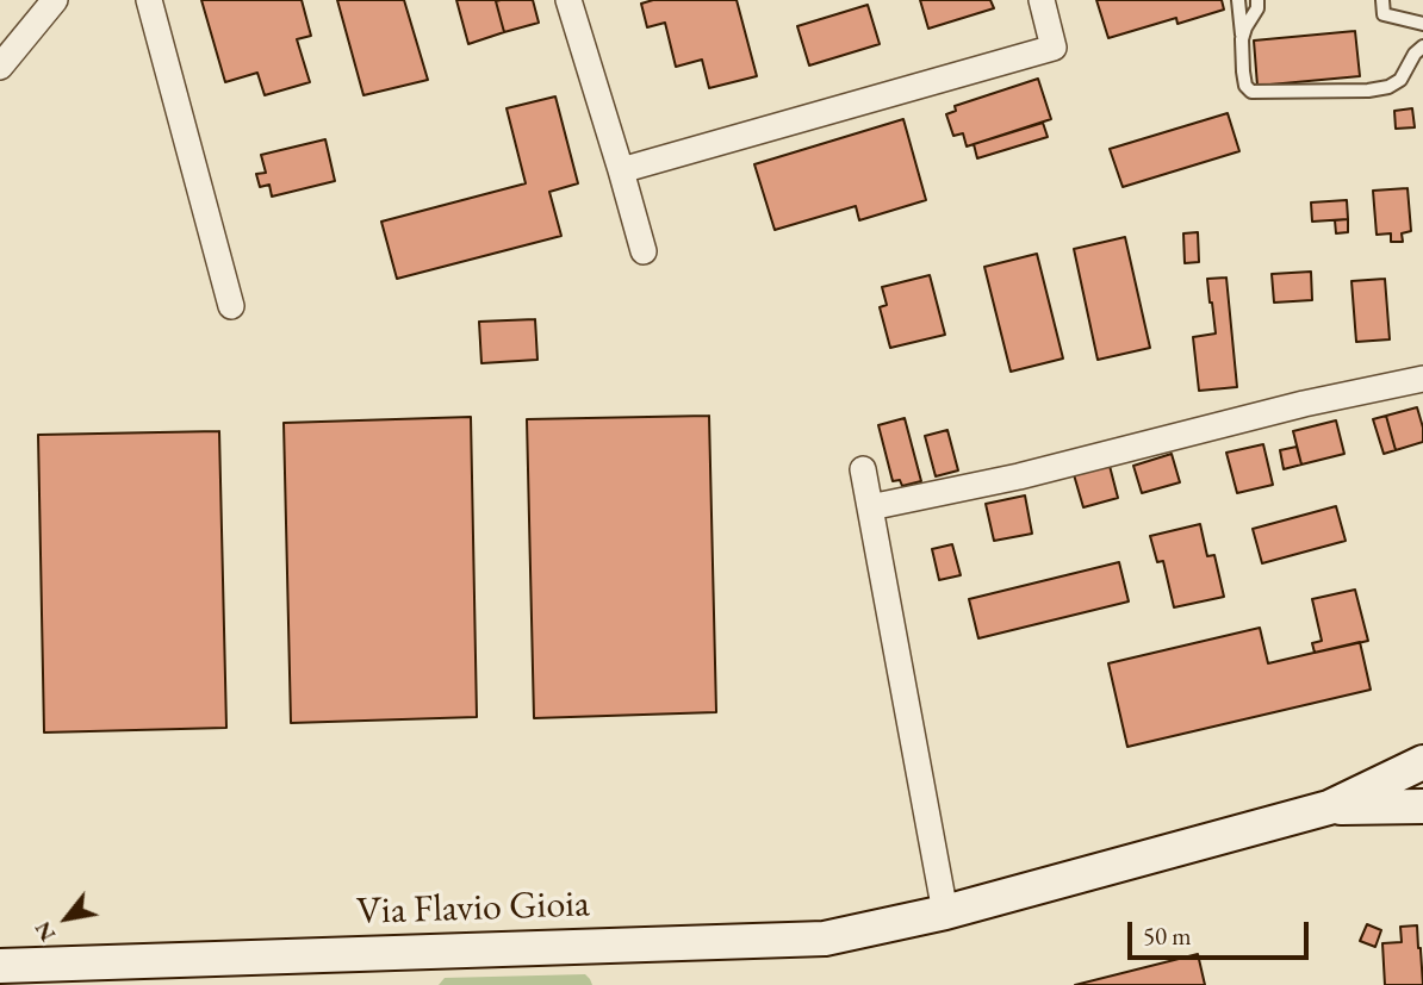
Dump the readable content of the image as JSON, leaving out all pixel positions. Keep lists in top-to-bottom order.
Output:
{
  "streets": {
    "main road": ["Via Flavio Gioia"]
  },
  "scale_bar": "50 m",
  "north": "bottom left"
}
